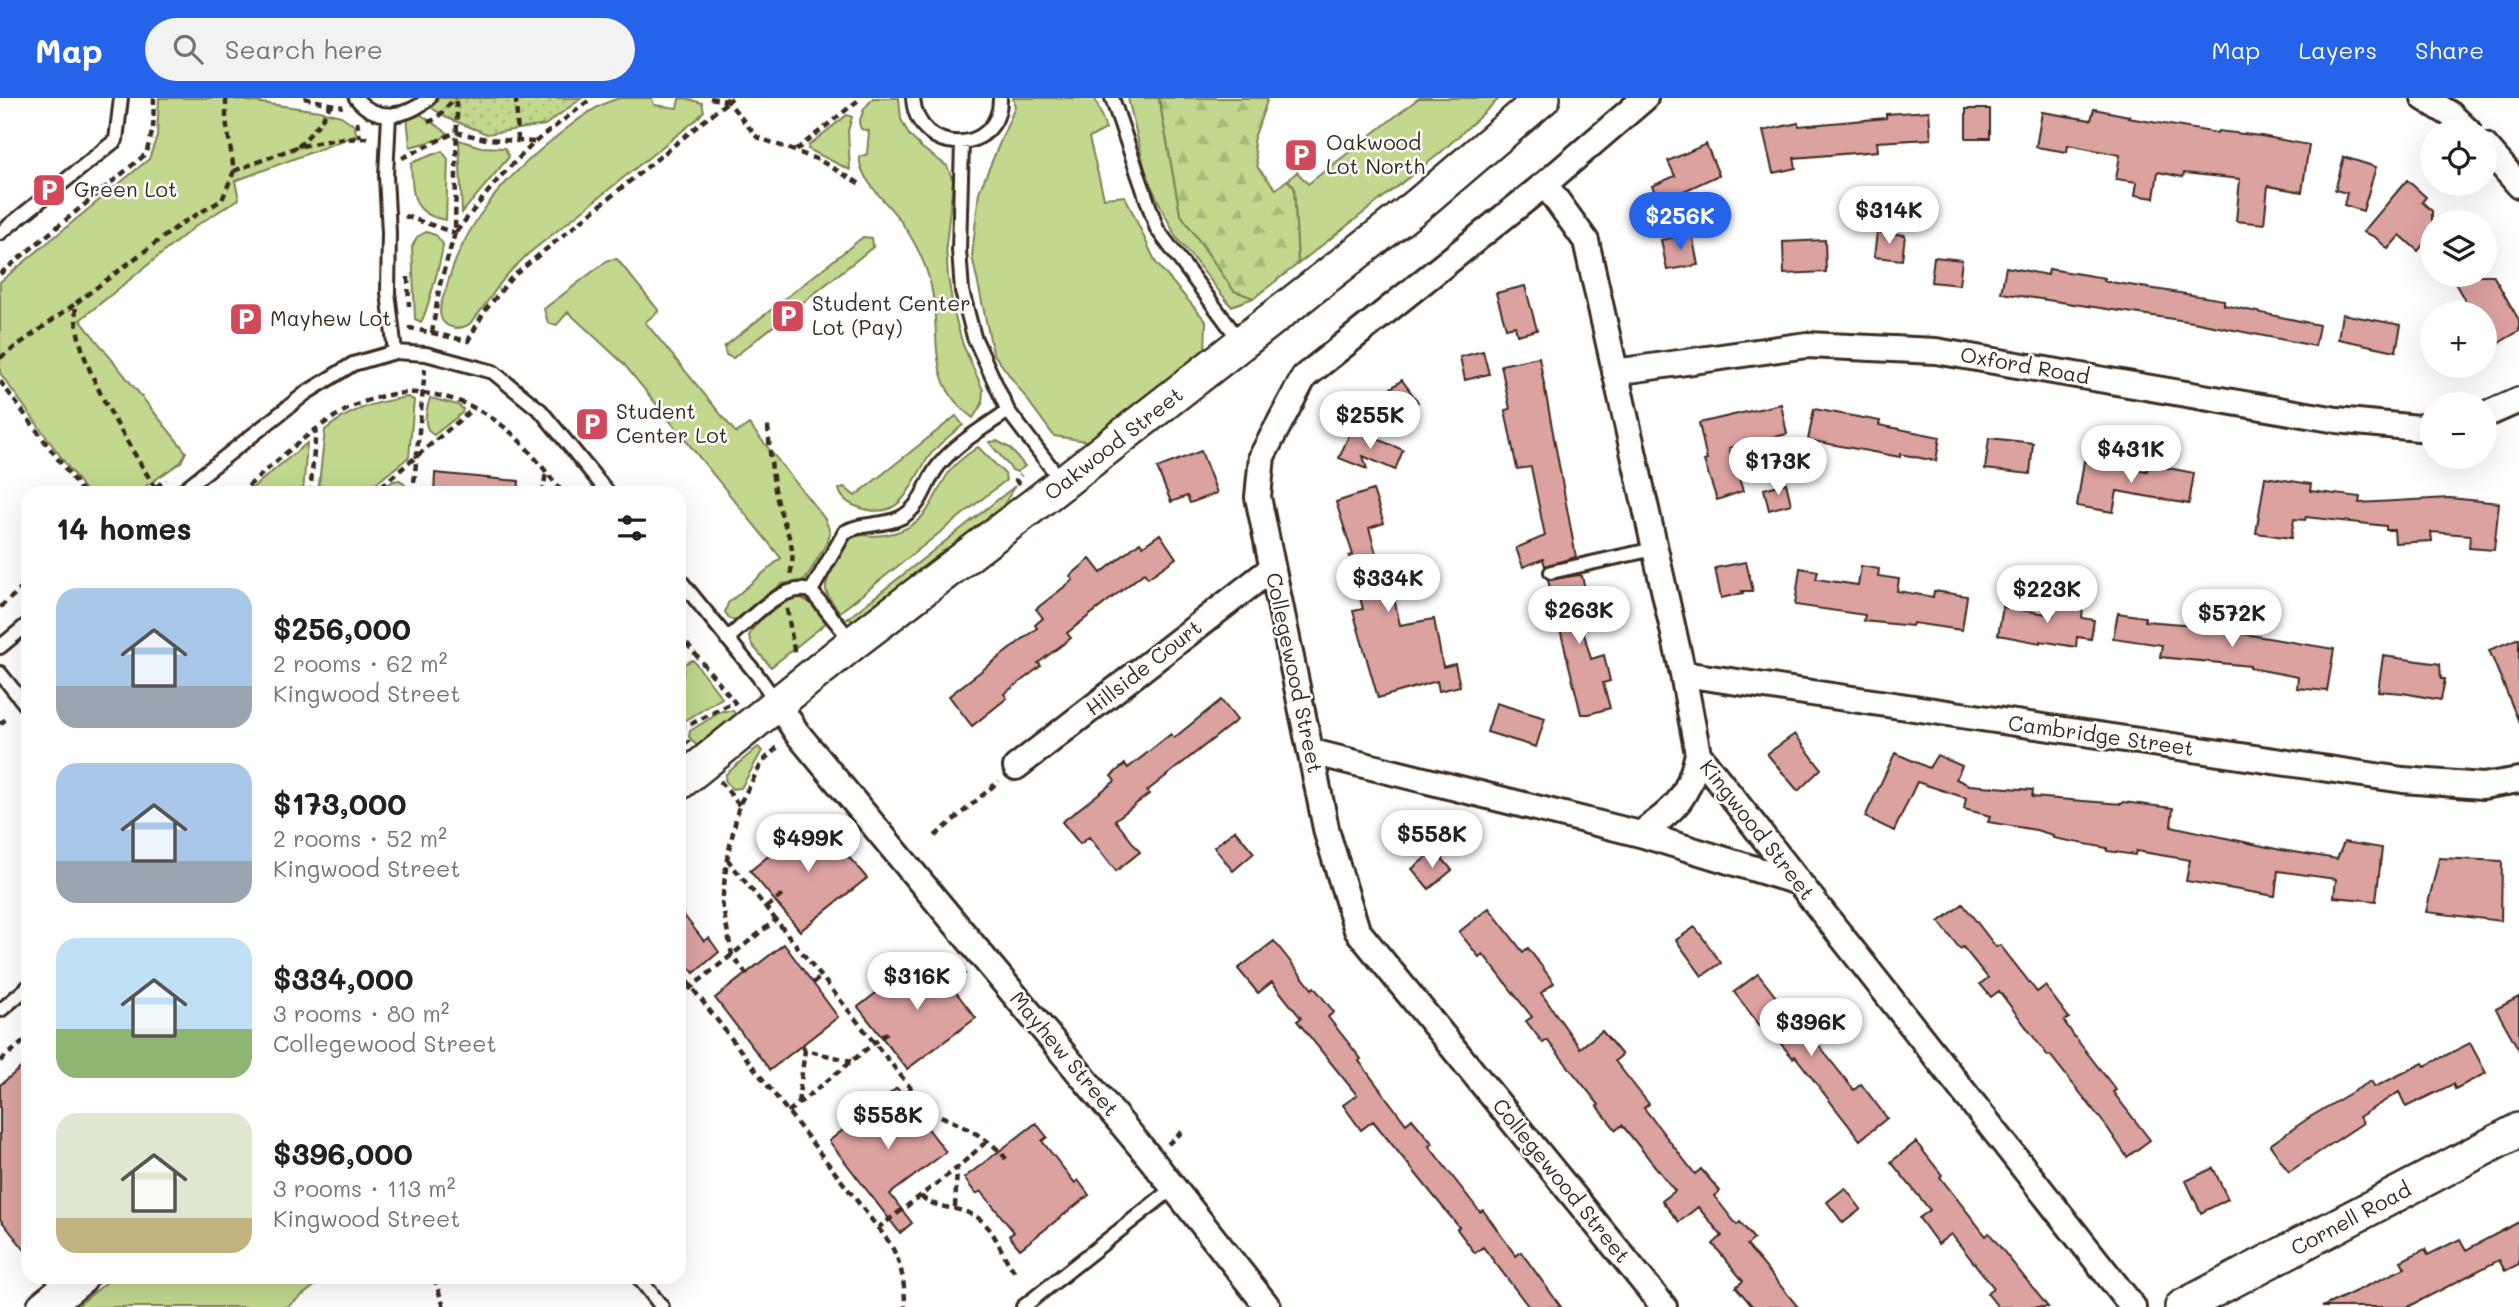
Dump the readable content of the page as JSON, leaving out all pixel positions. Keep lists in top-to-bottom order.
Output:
{
  "streets": {
    "street": [
      "Oxford Road",
      "Oakwood Street",
      "Hillside Court",
      "Collegewood Street",
      "Cambridge Street",
      "Kingwood Street",
      "Mayhew Street",
      "Cornell Road"
    ]
  },
  "crossings": [
    ["Oxford Road", "Kingwood Street"],
    ["Oakwood Street", "Mayhew Street"],
    ["Hillside Court", "Collegewood Street"],
    ["Collegewood Street", "Kingwood Street"],
    ["Cambridge Street", "Kingwood Street"]
  ],
  "places": {
    "parking": [
      "Oakwood Lot North",
      "Green Lot",
      "Student Center Lot (Pay)",
      "Mayhew Lot",
      "Student Center Lot"
    ]
  },
  "page": {
    "header": "Map",
    "search": "Search here",
    "nav": ["Map", "Layers", "Share"],
    "map_buttons": ["+", "−"],
    "price": [
      "$314K",
      "$256K",
      "$255K",
      "$431K",
      "$173K",
      "$334K",
      "$223K",
      "$263K",
      "$572K",
      "$558K",
      "$499K",
      "$316K",
      "$396K",
      "$558K"
    ],
    "heading": "14 homes",
    "list": [
      {
        "name": "$256,000",
        "note": "2 rooms · 62 m² · Kingwood Street"
      },
      {
        "name": "$173,000",
        "note": "2 rooms · 52 m² · Kingwood Street"
      },
      {
        "name": "$334,000",
        "note": "3 rooms · 80 m² · Collegewood Street"
      },
      {
        "name": "$396,000",
        "note": "3 rooms · 113 m² · Kingwood Street"
      }
    ]
  }
}
